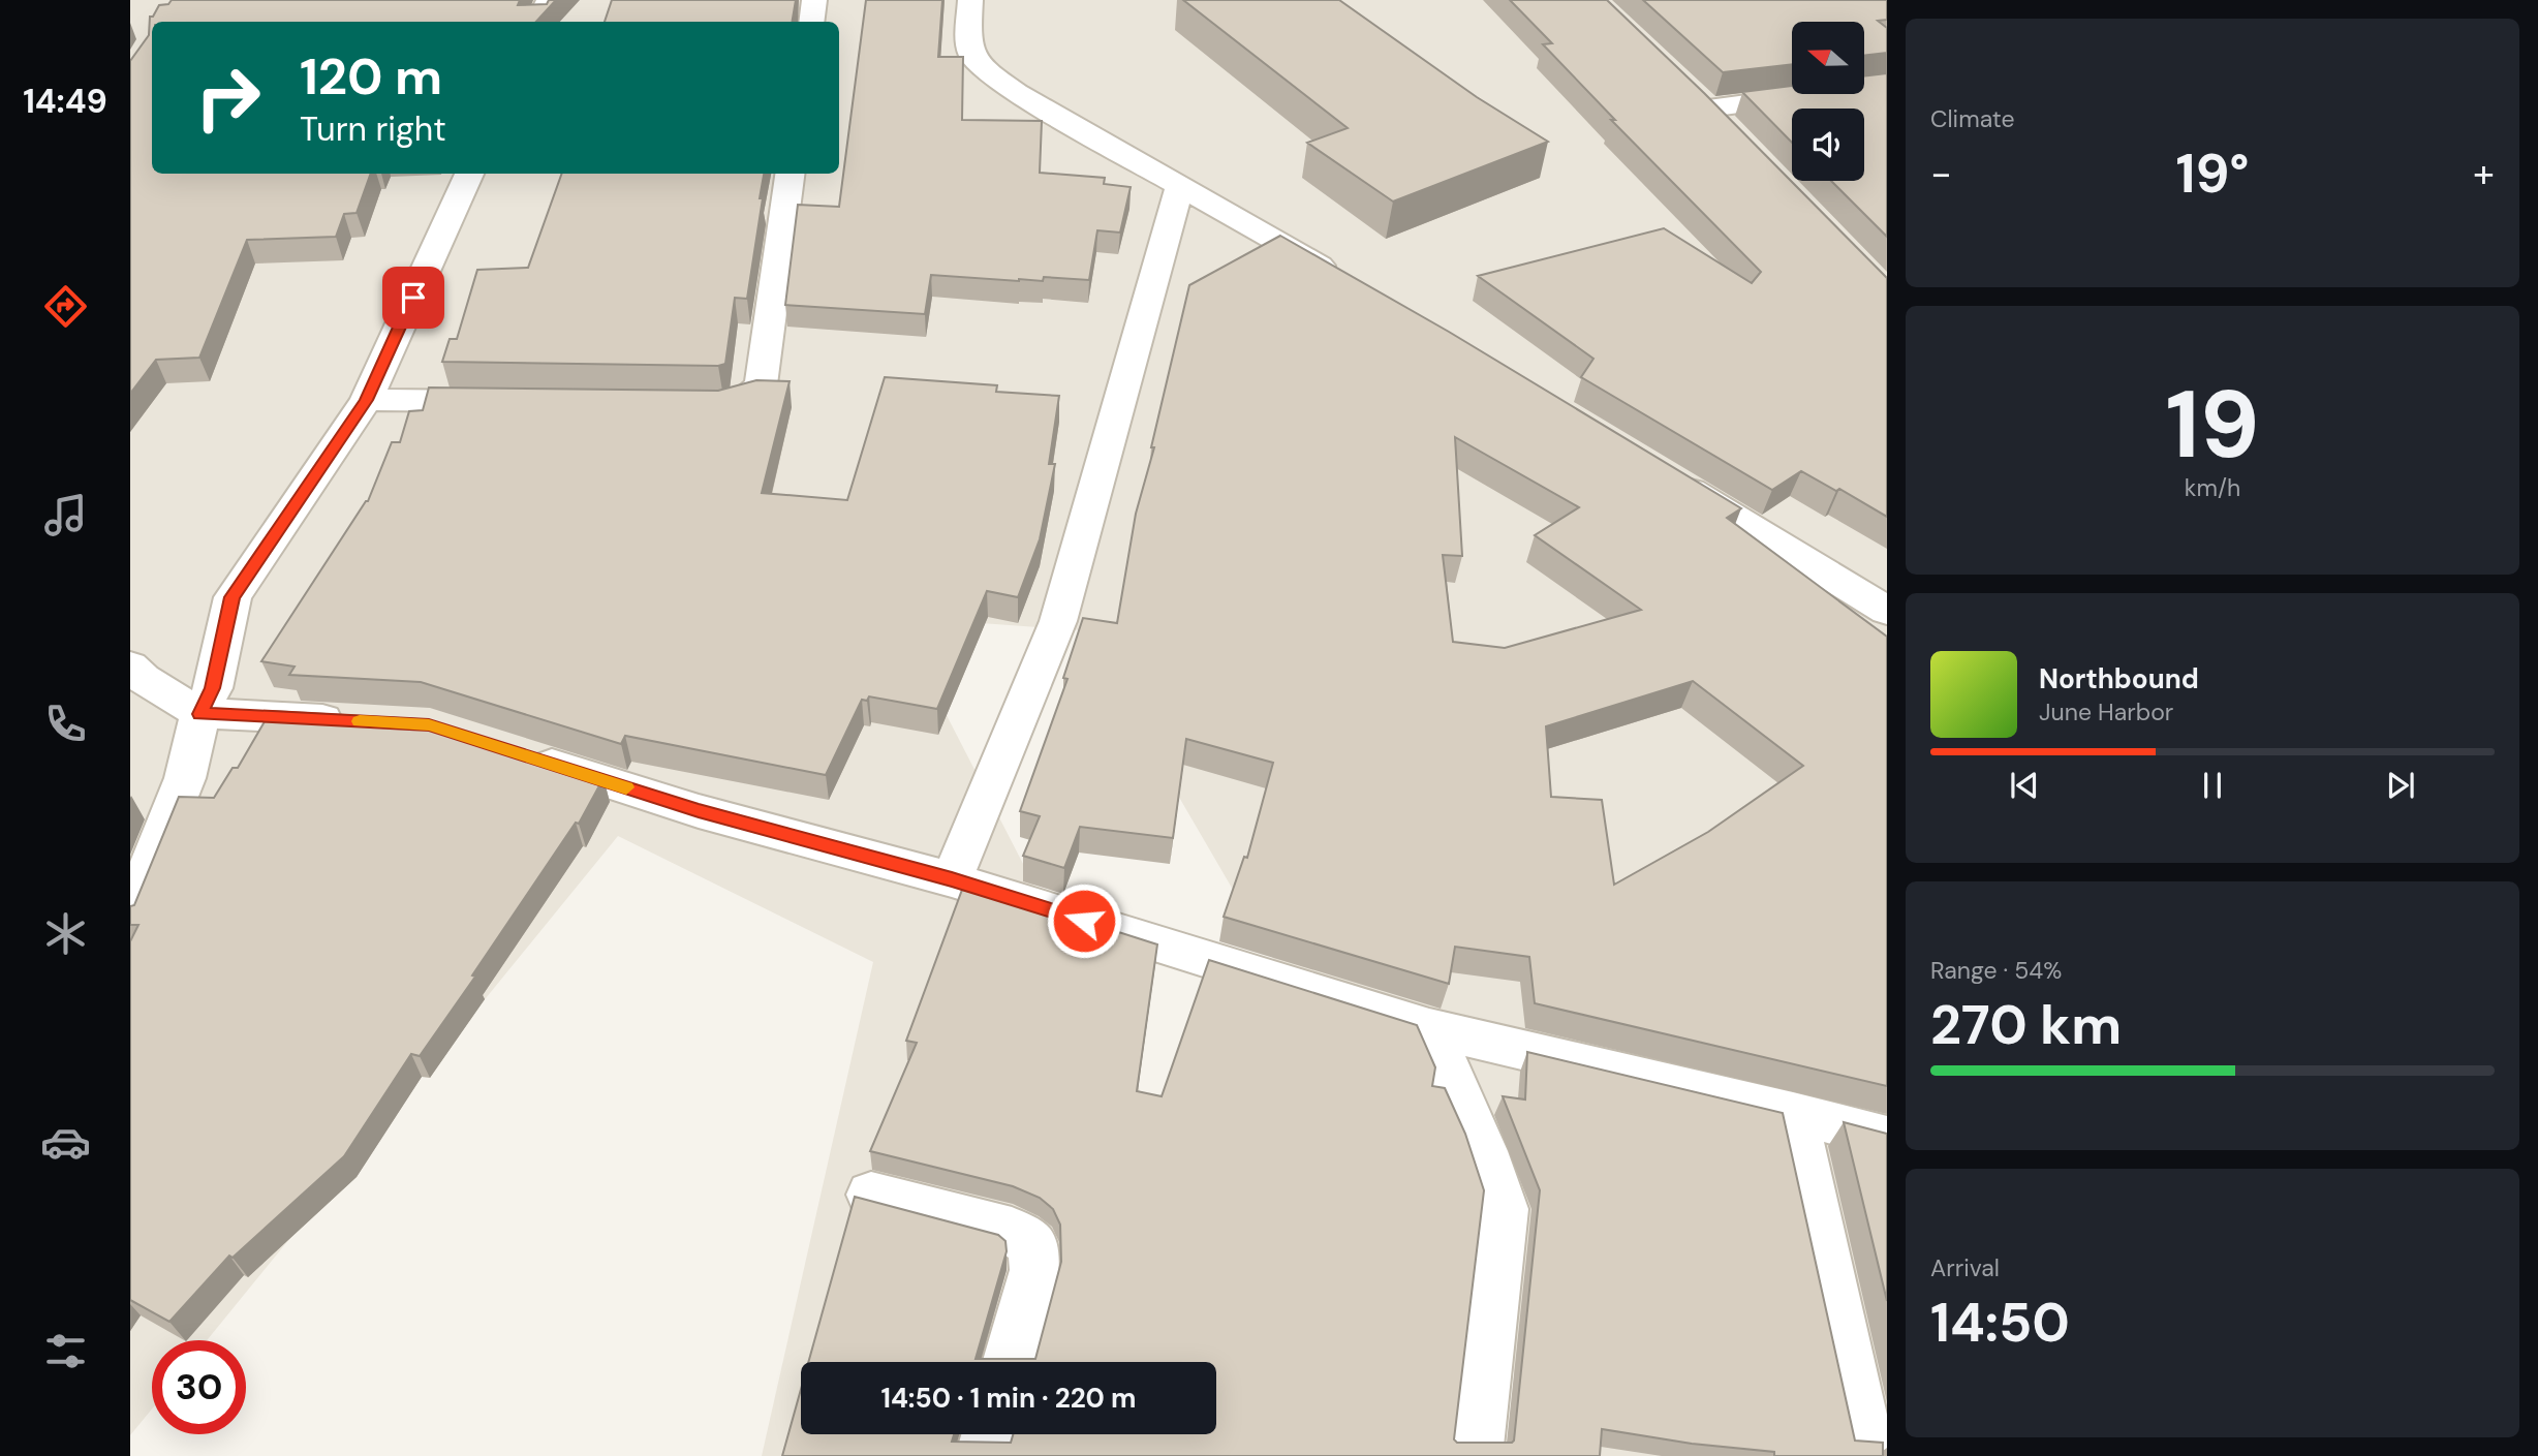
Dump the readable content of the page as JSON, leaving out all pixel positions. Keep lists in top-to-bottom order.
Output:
{
  "north": "left",
  "page": {
    "tabs": "14:49",
    "tile": [
      "Climate",
      ["19", "km/h"],
      ["Range · 54%", "270 km"],
      ["Arrival", "14:50"]
    ],
    "turn": ["120 m", "Turn right"],
    "heat": ["−", "19°", "+"],
    "song": ["Northbound", "June Harbor"],
    "limit": "30",
    "trip": "14:50 · 1 min · 220 m"
  }
}
